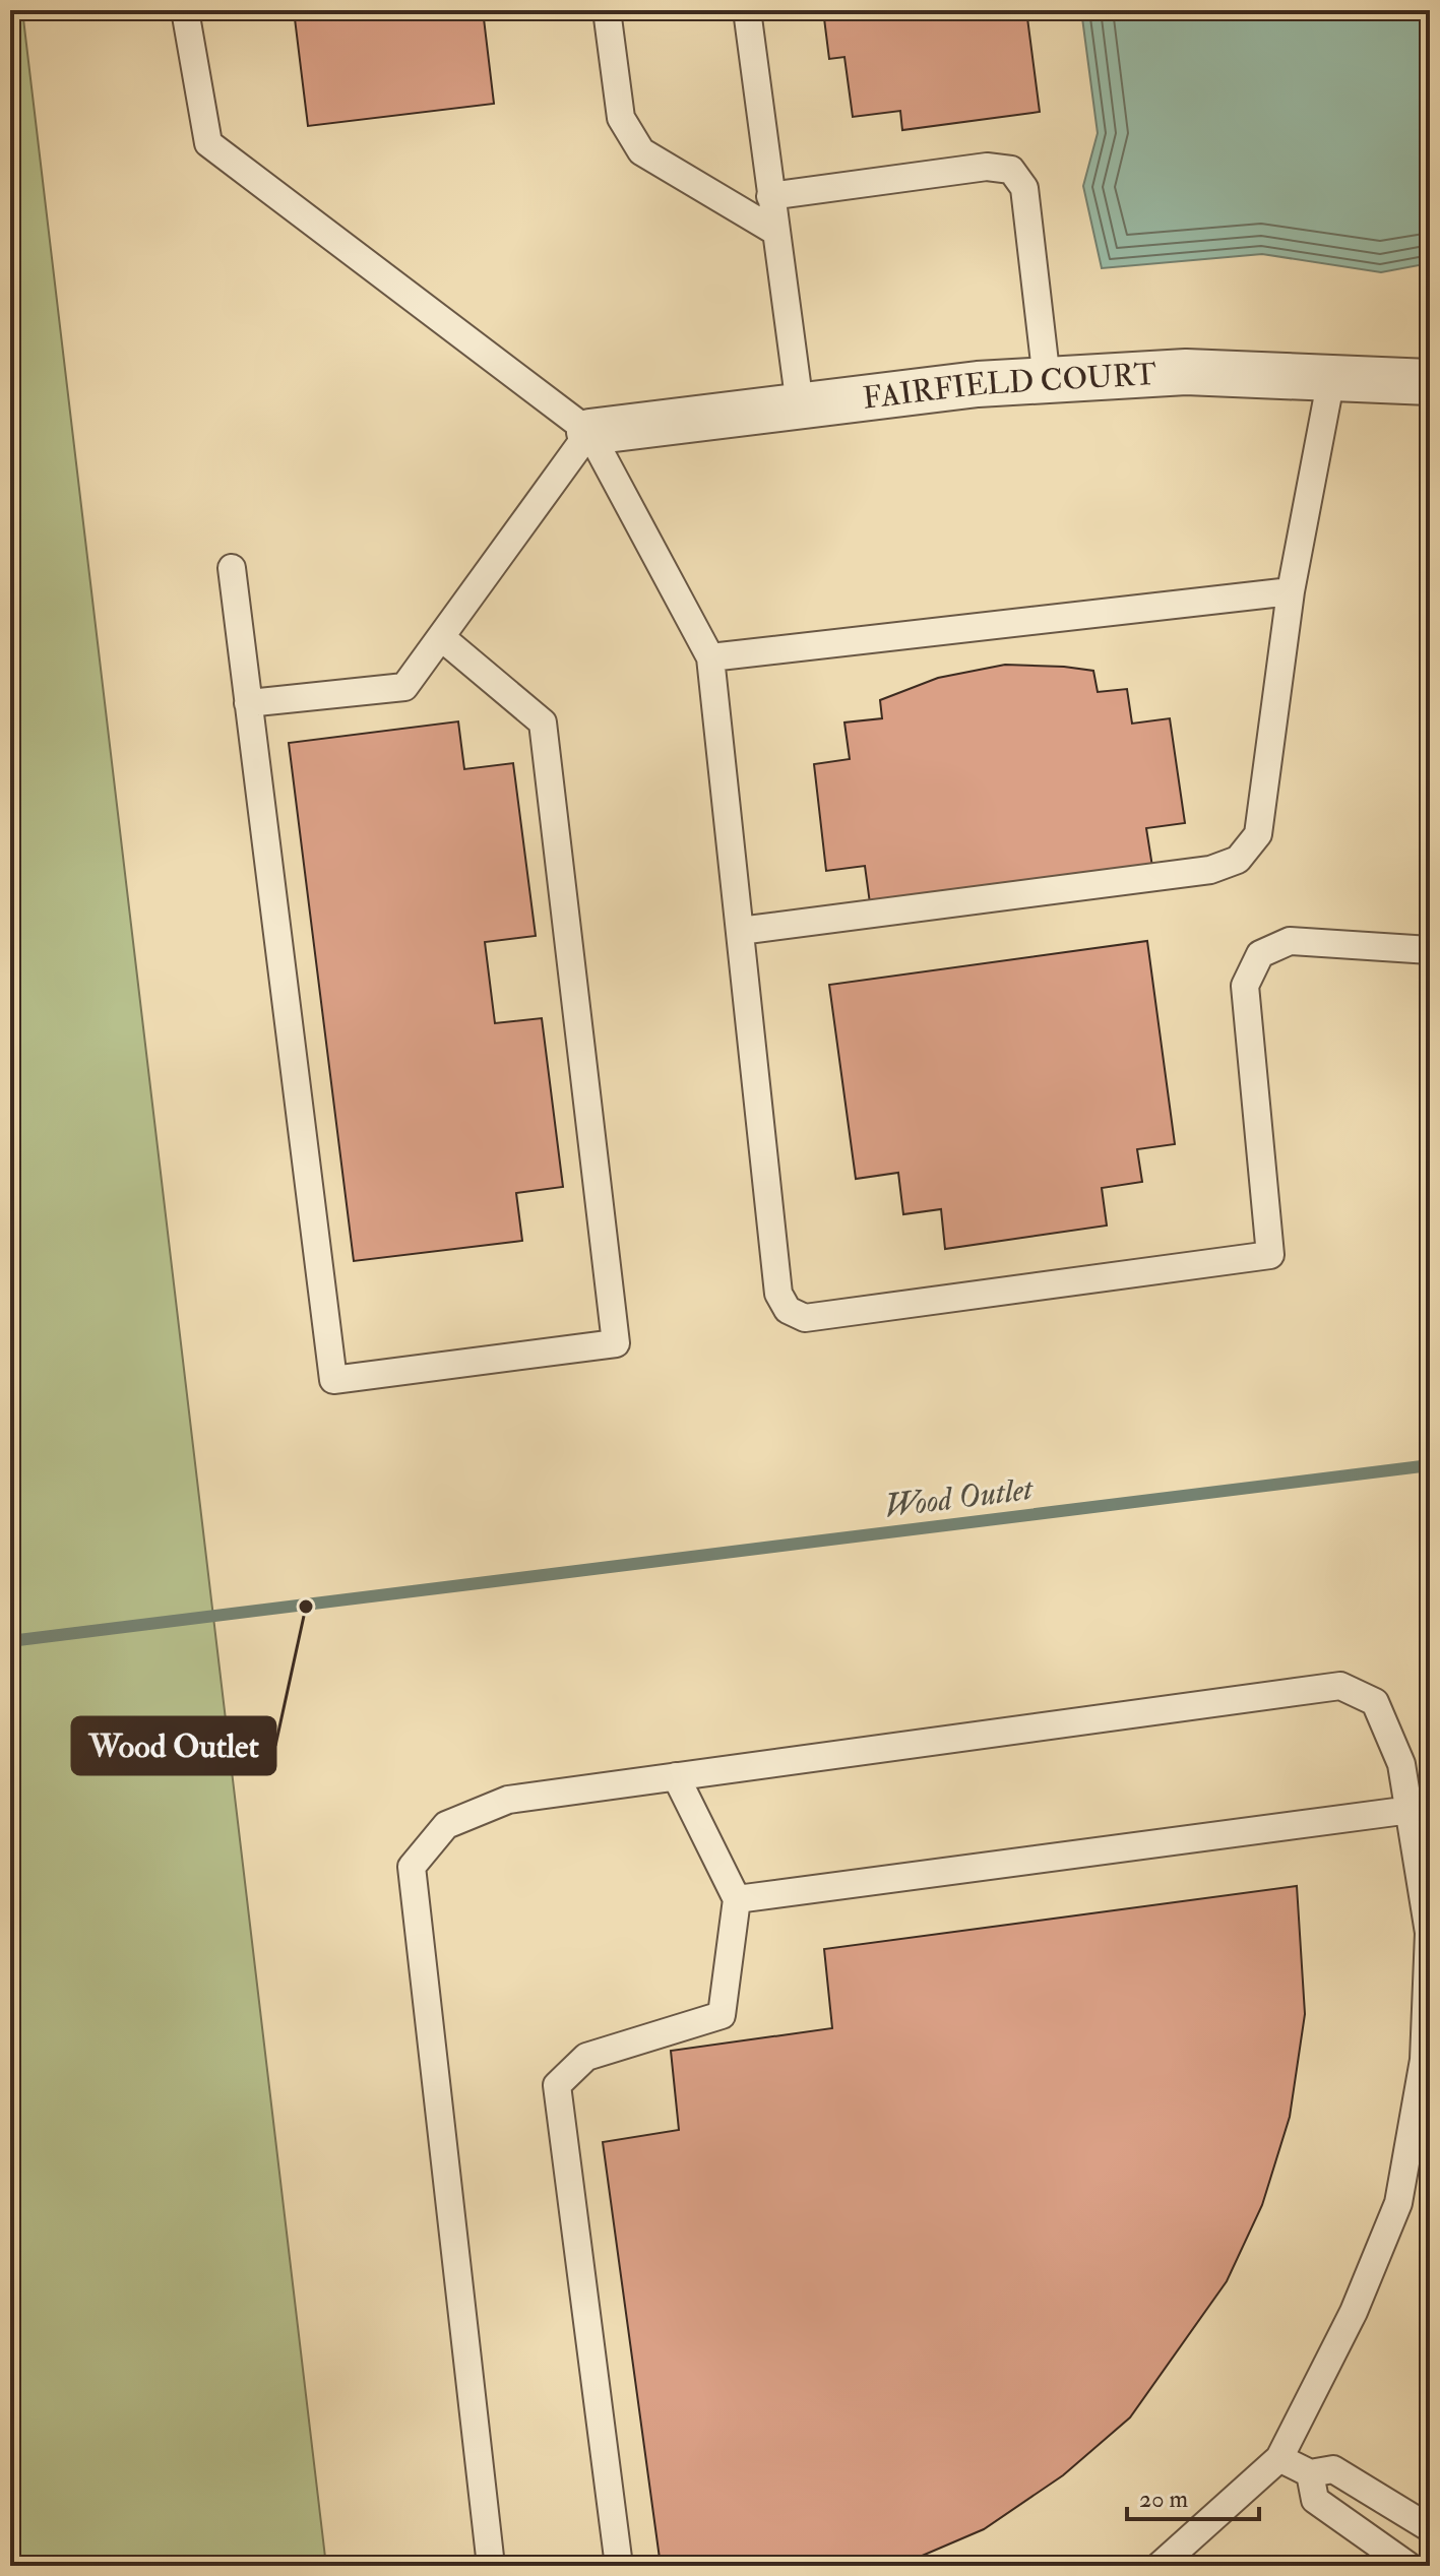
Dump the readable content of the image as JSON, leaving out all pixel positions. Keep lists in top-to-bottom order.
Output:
{
  "streets": {
    "street": ["FAIRFIELD COURT"]
  },
  "water": ["Wood Outlet"],
  "places": ["Wood Outlet"],
  "scale_bar": "20 m"
}
